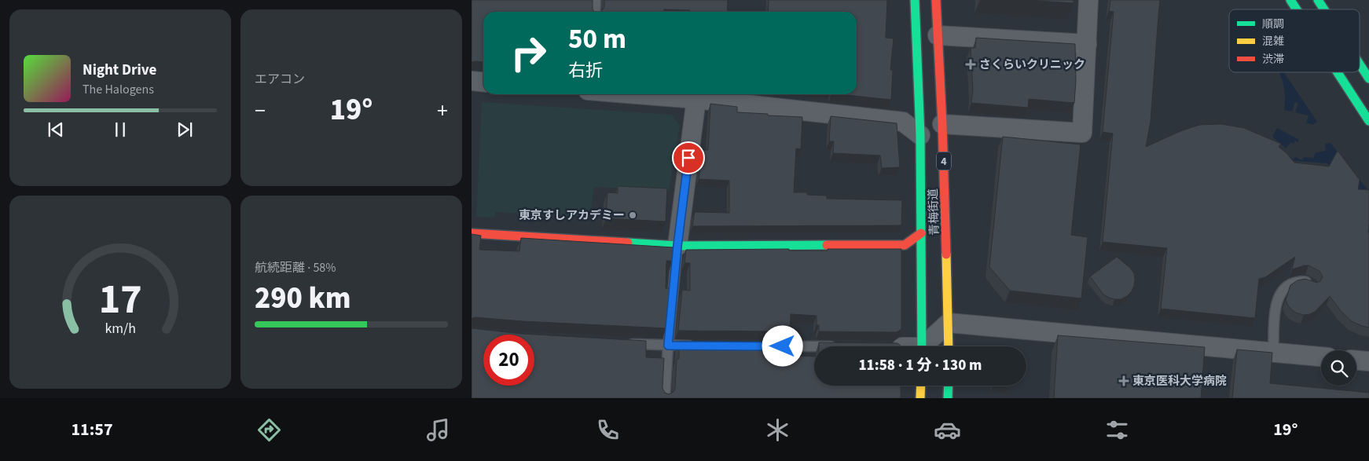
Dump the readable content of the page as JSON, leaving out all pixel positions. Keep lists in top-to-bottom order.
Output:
{
  "streets": {
    "main road": ["4", "青梅街道"]
  },
  "places": {
    "health": ["さくらいクリニック", "東京医科大学病院"],
    "other": ["東京すしアカデミー"]
  },
  "legend": ["順調", "混雑", "渋滞"],
  "page": {
    "tile": [
      "エアコン",
      ["航続距離 · 58%", "290 km"]
    ],
    "turn": ["50 m", "右折"],
    "song": ["Night Drive", "The Halogens"],
    "heat": ["−", "19°", "+"],
    "limit": "20",
    "trip": "11:58 · 1 分 · 130 m",
    "tabs": ["11:57", "19°"],
    "gauge": ["17", "km/h"]
  }
}
